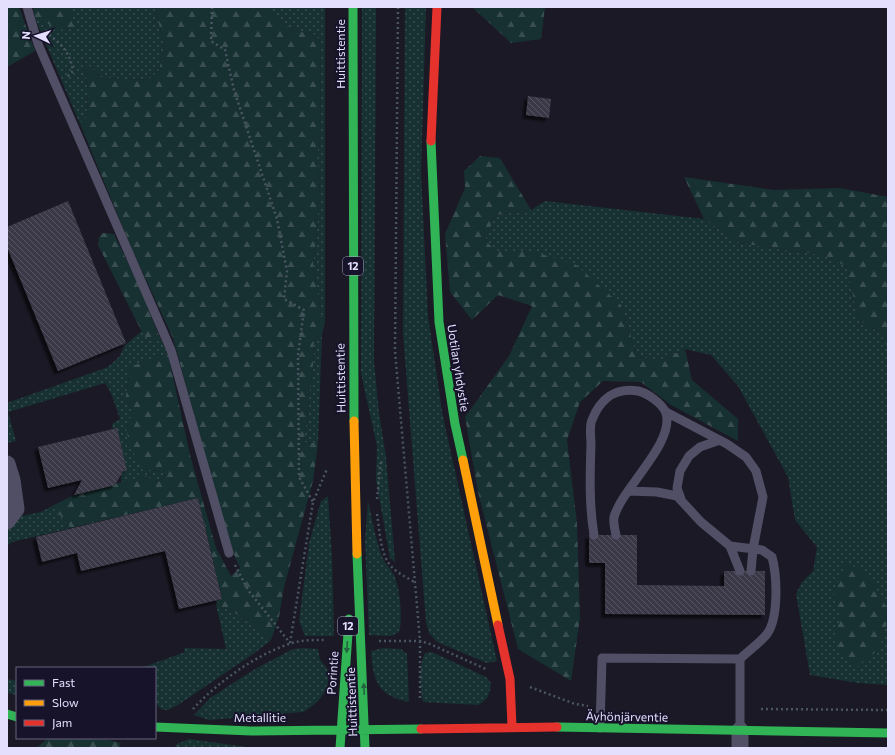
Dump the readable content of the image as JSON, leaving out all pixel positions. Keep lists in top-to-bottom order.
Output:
{
  "streets": {
    "main road": [
      "Huittistentie",
      "12",
      "Uotilan yhdystie",
      "Porintie",
      "Äyhönjärventie",
      "Metallitie"
    ]
  },
  "crossings": [
    ["Huittistentie", "Porintie"],
    ["Huittistentie", "Äyhönjärventie"],
    ["Huittistentie", "Metallitie"],
    ["Uotilan yhdystie", "Äyhönjärventie"],
    ["Porintie", "Metallitie"],
    ["Äyhönjärventie", "Metallitie"]
  ],
  "one_way": ["Porintie"],
  "legend": ["Fast", "Slow", "Jam"],
  "north": "left"
}
